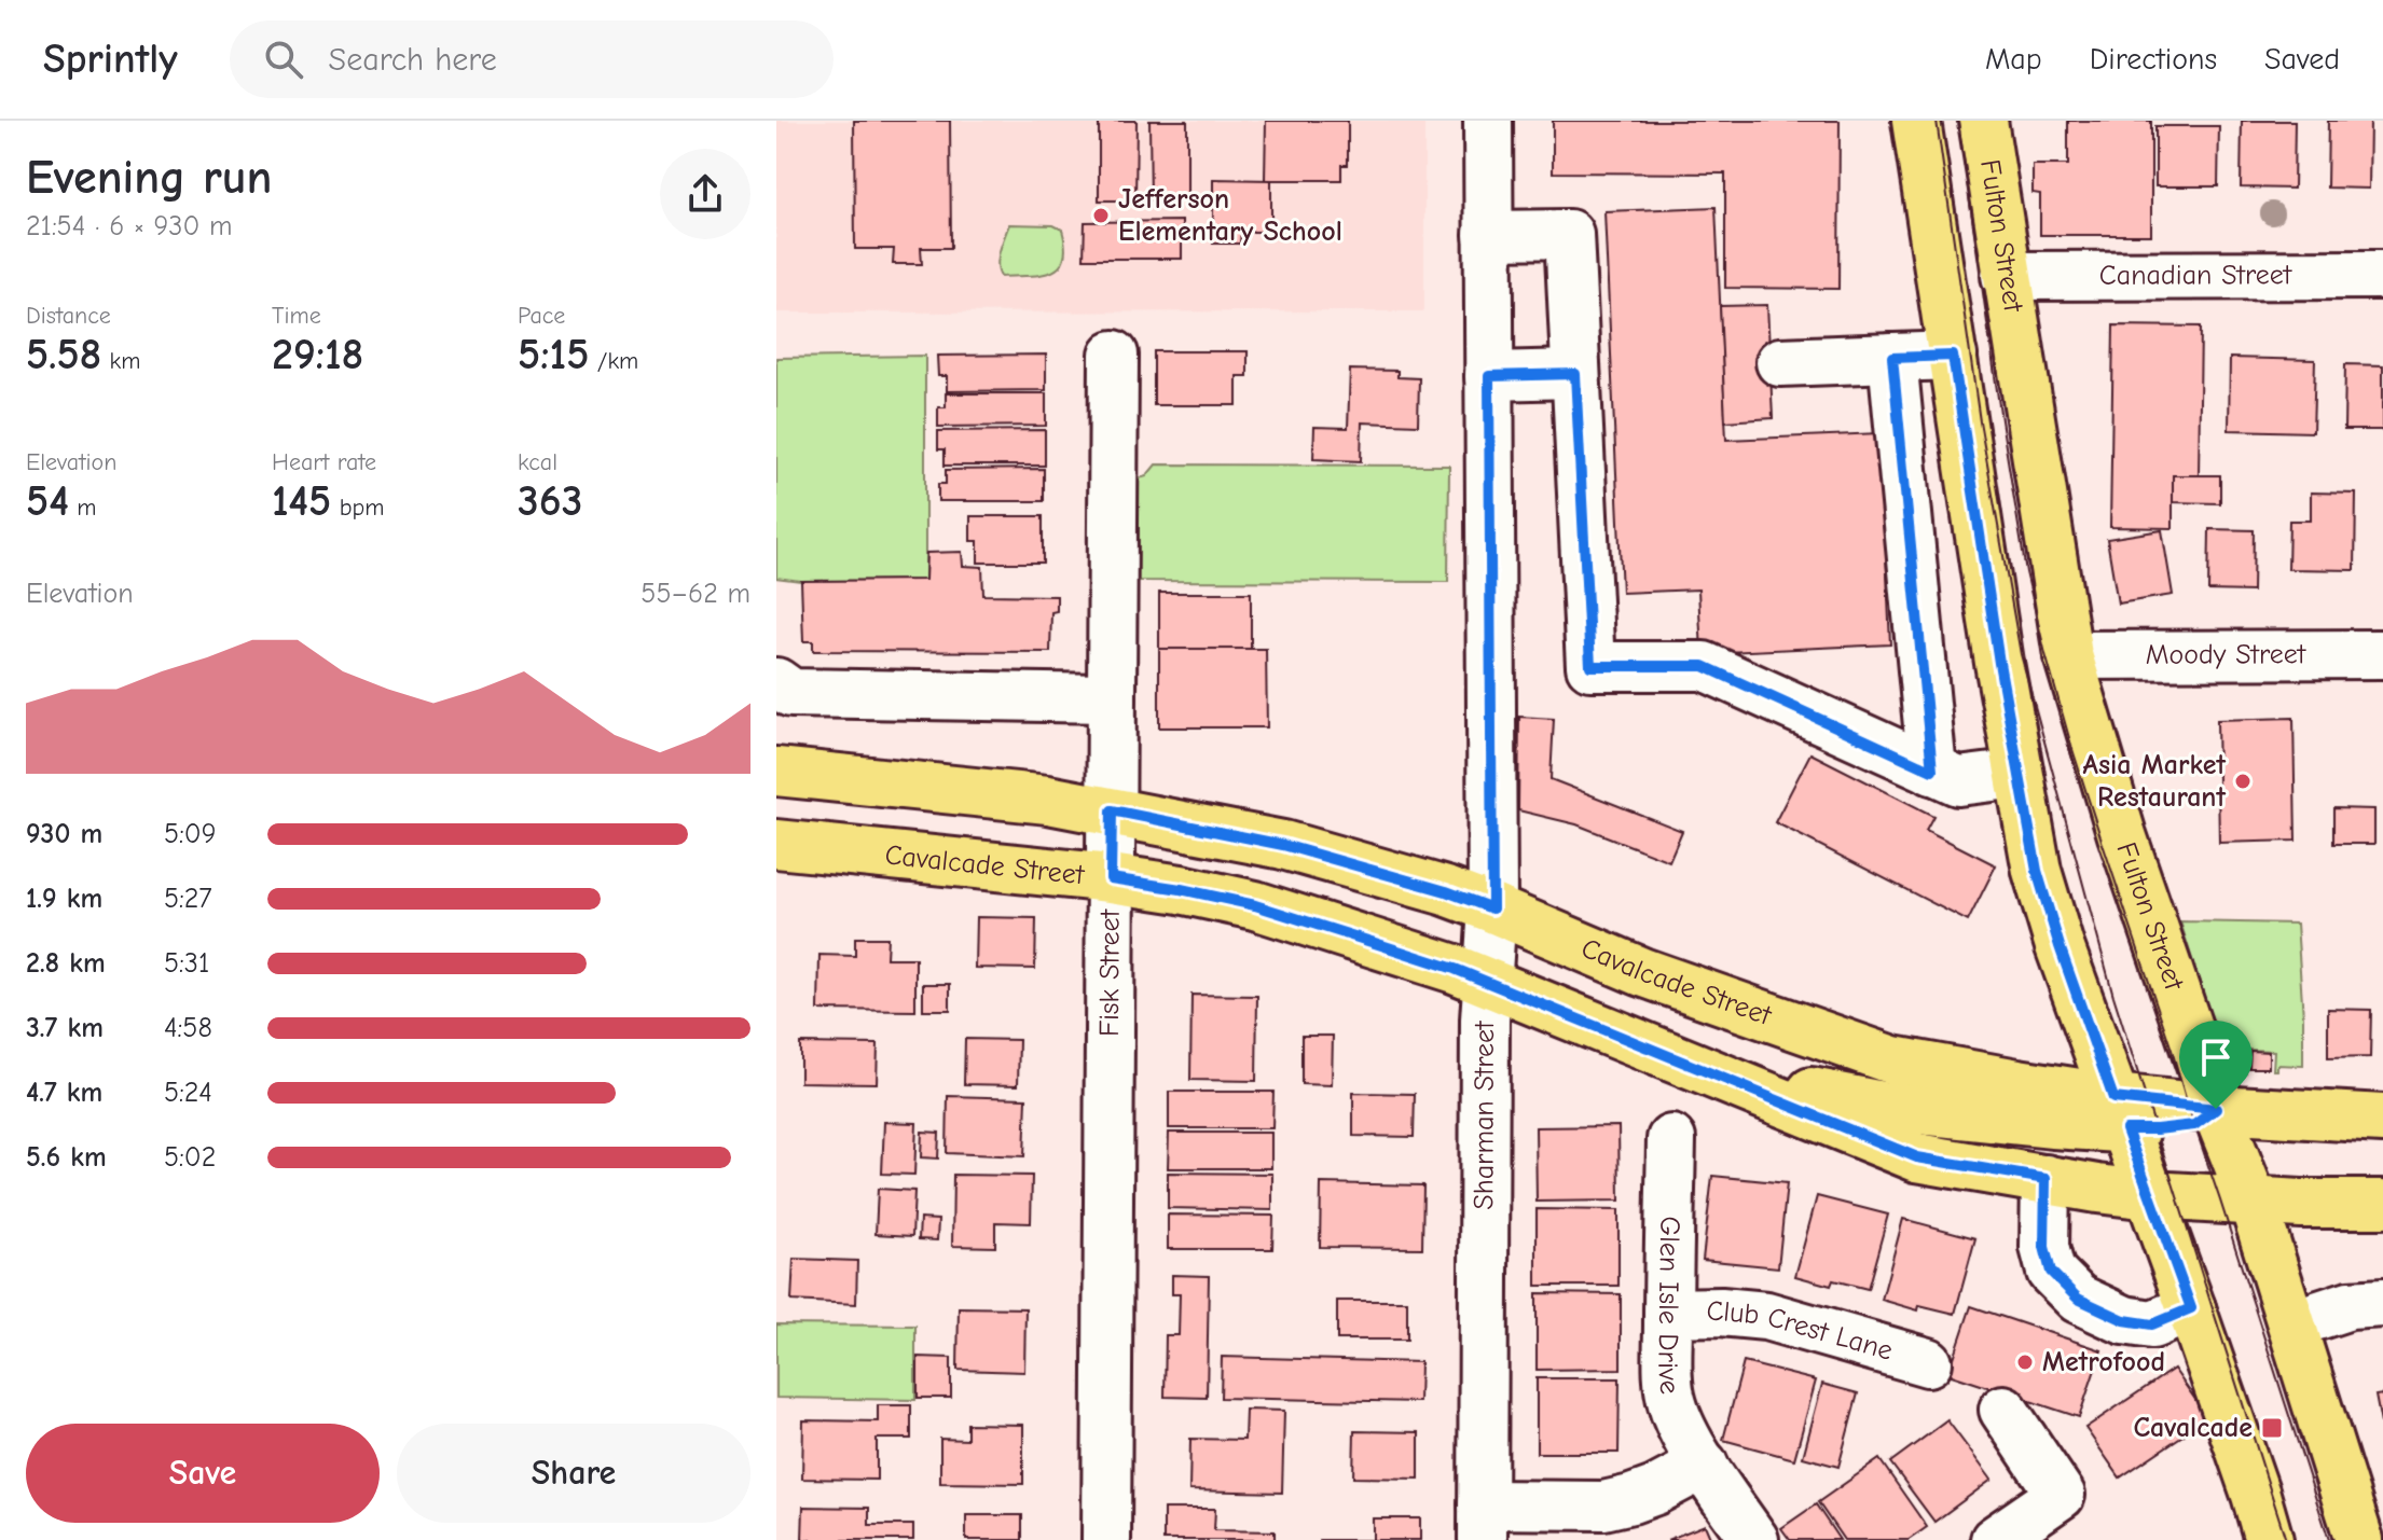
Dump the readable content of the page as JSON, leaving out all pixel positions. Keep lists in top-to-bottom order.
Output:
{
  "streets": {
    "main road": ["Fulton Street", "Cavalcade Street"],
    "street": [
      "Canadian Street",
      "Moody Street",
      "Fisk Street",
      "Sharman Street",
      "Glen Isle Drive",
      "Club Crest Lane"
    ]
  },
  "crossings": [
    ["Fulton Street", "Canadian Street"],
    ["Fulton Street", "Moody Street"],
    ["Fulton Street", "Cavalcade Street"],
    ["Cavalcade Street", "Fisk Street"],
    ["Cavalcade Street", "Sharman Street"],
    ["Glen Isle Drive", "Club Crest Lane"]
  ],
  "places": {
    "other": ["Jefferson Elementary School", "Asia Market Restaurant", "Metrofood"],
    "transit": ["Cavalcade"]
  },
  "page": {
    "header": "Sprintly",
    "search": "Search here",
    "nav": ["Map", "Directions", "Saved"],
    "heading": ["Evening run", "21:54 · 6 × 930 m"],
    "stats": [
      ["Distance", "5.58 km"],
      ["Time", "29:18"],
      ["Pace", "5:15 /km"],
      ["Elevation", "54 m"],
      ["Heart rate", "145 bpm"],
      ["kcal", "363"]
    ],
    "chart": ["Elevation", "55–62 m"],
    "list": [
      {
        "name": "930 m",
        "note": "5:09"
      },
      {
        "name": "1.9 km",
        "note": "5:27"
      },
      {
        "name": "2.8 km",
        "note": "5:31"
      },
      {
        "name": "3.7 km",
        "note": "4:58"
      },
      {
        "name": "4.7 km",
        "note": "5:24"
      },
      {
        "name": "5.6 km",
        "note": "5:02"
      }
    ],
    "buttons": ["Save", "Share"]
  }
}
